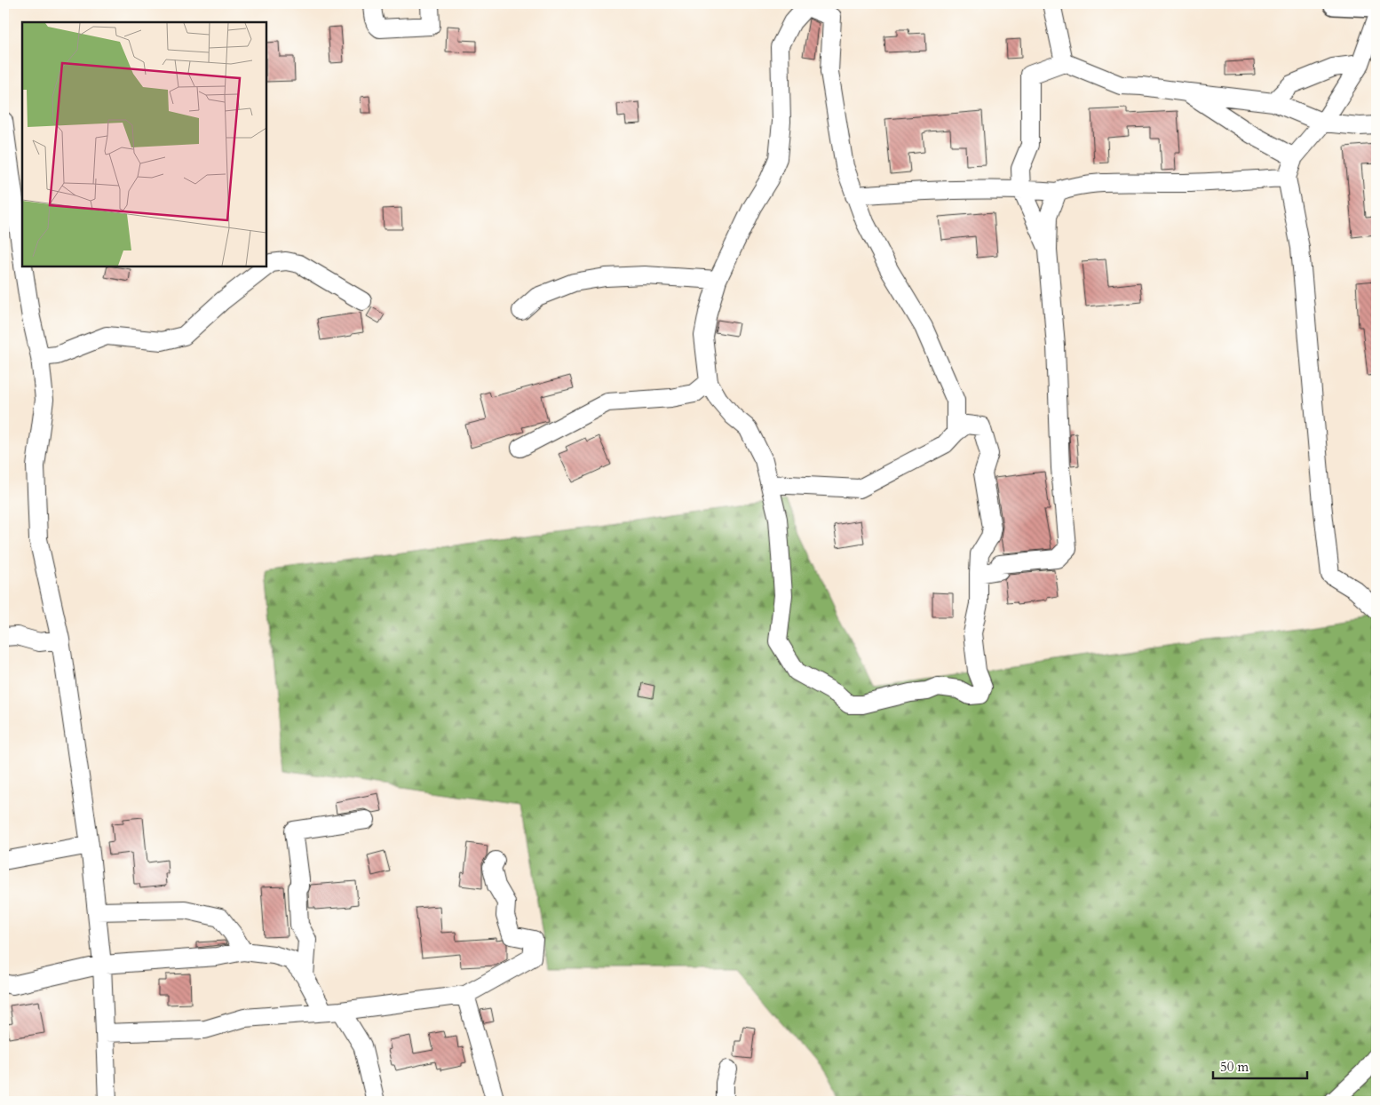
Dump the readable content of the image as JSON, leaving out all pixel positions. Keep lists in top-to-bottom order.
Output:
{
  "scale_bar": "50 m"
}
